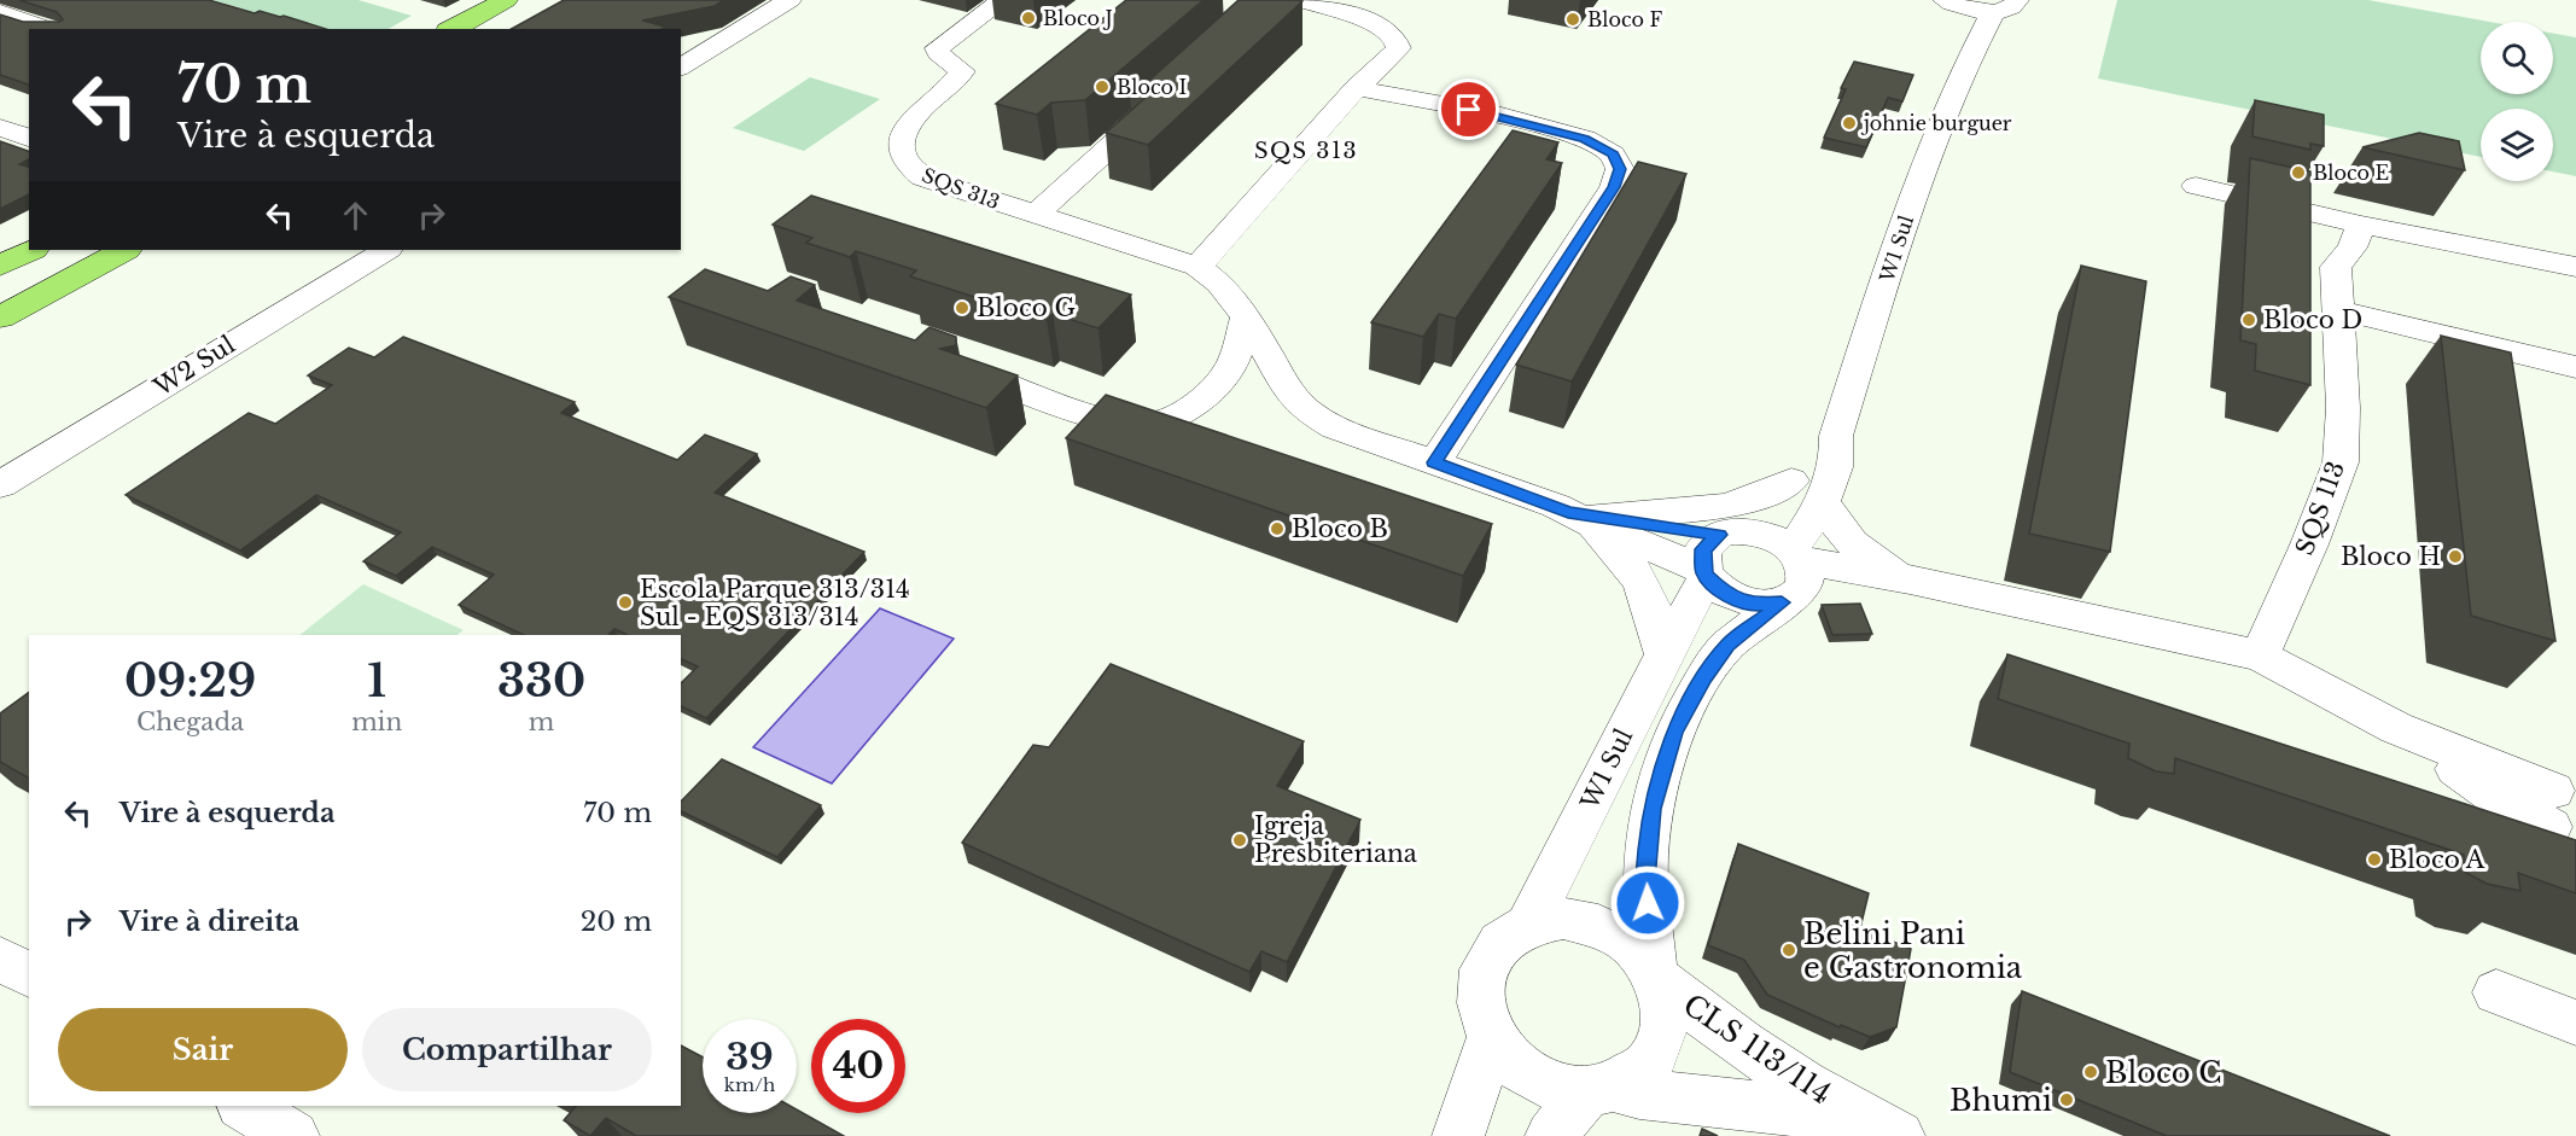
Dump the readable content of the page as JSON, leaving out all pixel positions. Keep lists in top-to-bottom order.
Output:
{
  "streets": {
    "street": [
      "SQS 313",
      "W1 Sul",
      "W2 Sul",
      "SQS 113",
      "CLS 113/114"
    ]
  },
  "crossings": [
    ["SQS 313", "W1 Sul"],
    ["W1 Sul", "CLS 113/114"]
  ],
  "districts": ["SQS 313"],
  "places": [
    "Bloco J",
    "Bloco F",
    "Bloco I",
    "johnie burguer",
    "Bloco E",
    "Bloco G",
    "Bloco D",
    "Bloco B",
    "Bloco H",
    "Escola Parque 313/314 Sul - EQS 313/314",
    "Igreja Presbiteriana",
    "Bloco A",
    "Belini Pani e Gastronomia",
    "Bloco C",
    "Bhumi"
  ],
  "page": {
    "turn": ["70 m", "Vire à esquerda"],
    "eta": [
      "09:29",
      "Chegada",
      "1",
      "min",
      "330",
      "m"
    ],
    "list": [
      {
        "name": "Vire à esquerda",
        "value": "70 m"
      },
      {
        "name": "Vire à direita",
        "value": "20 m"
      }
    ],
    "buttons": ["Sair", "Compartilhar"],
    "speed": "39 km/h",
    "limit": "40"
  }
}
